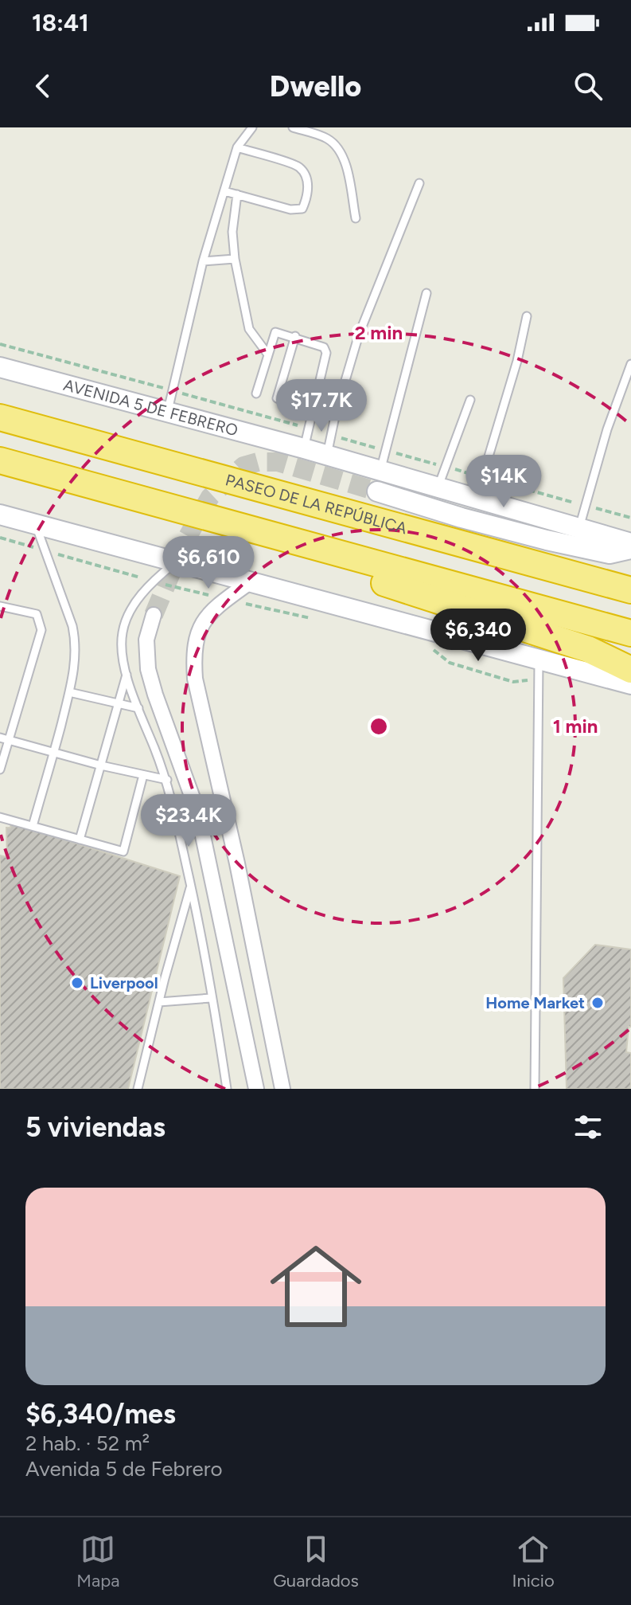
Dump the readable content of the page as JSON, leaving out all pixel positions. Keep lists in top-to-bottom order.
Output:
{
  "streets": {
    "highway": ["PASEO DE LA REPÚBLICA"],
    "main road": ["AVENIDA 5 DE FEBRERO"]
  },
  "places": ["Liverpool", "Home Market"],
  "page": {
    "status": "18:41",
    "header": "Dwello",
    "price": [
      "$17.7K",
      "$14K",
      "$6,610",
      "$6,340",
      "$23.4K"
    ],
    "heading": "5 viviendas",
    "list": [
      {
        "name": "$6,340/mes",
        "note": "2 hab. · 52 m² · Avenida 5 de Febrero"
      }
    ],
    "tabs": ["Mapa", "Guardados", "Inicio"]
  },
  "rings": ["2 min", "1 min"]
}
